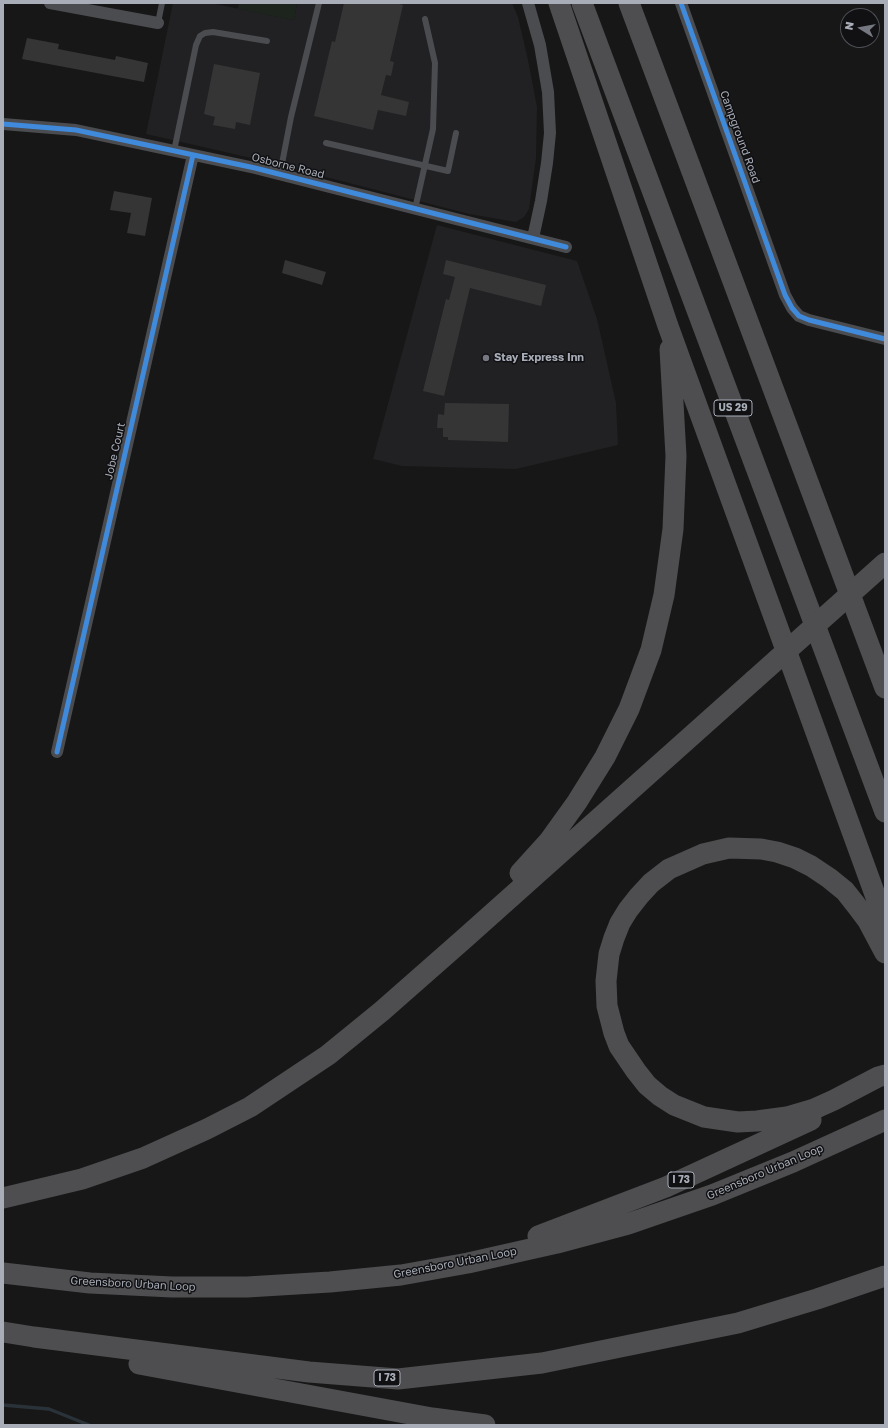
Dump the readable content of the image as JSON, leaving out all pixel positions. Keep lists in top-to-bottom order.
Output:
{
  "streets": {
    "highway": ["US 29", "Greensboro Urban Loop", "I 73"],
    "street": ["Campground Road", "Osborne Road", "Jobe Court"]
  },
  "crossings": [
    ["Osborne Road", "Jobe Court"],
    ["Greensboro Urban Loop", "I 73"]
  ],
  "places": ["Stay Express Inn"],
  "north": "left"
}
